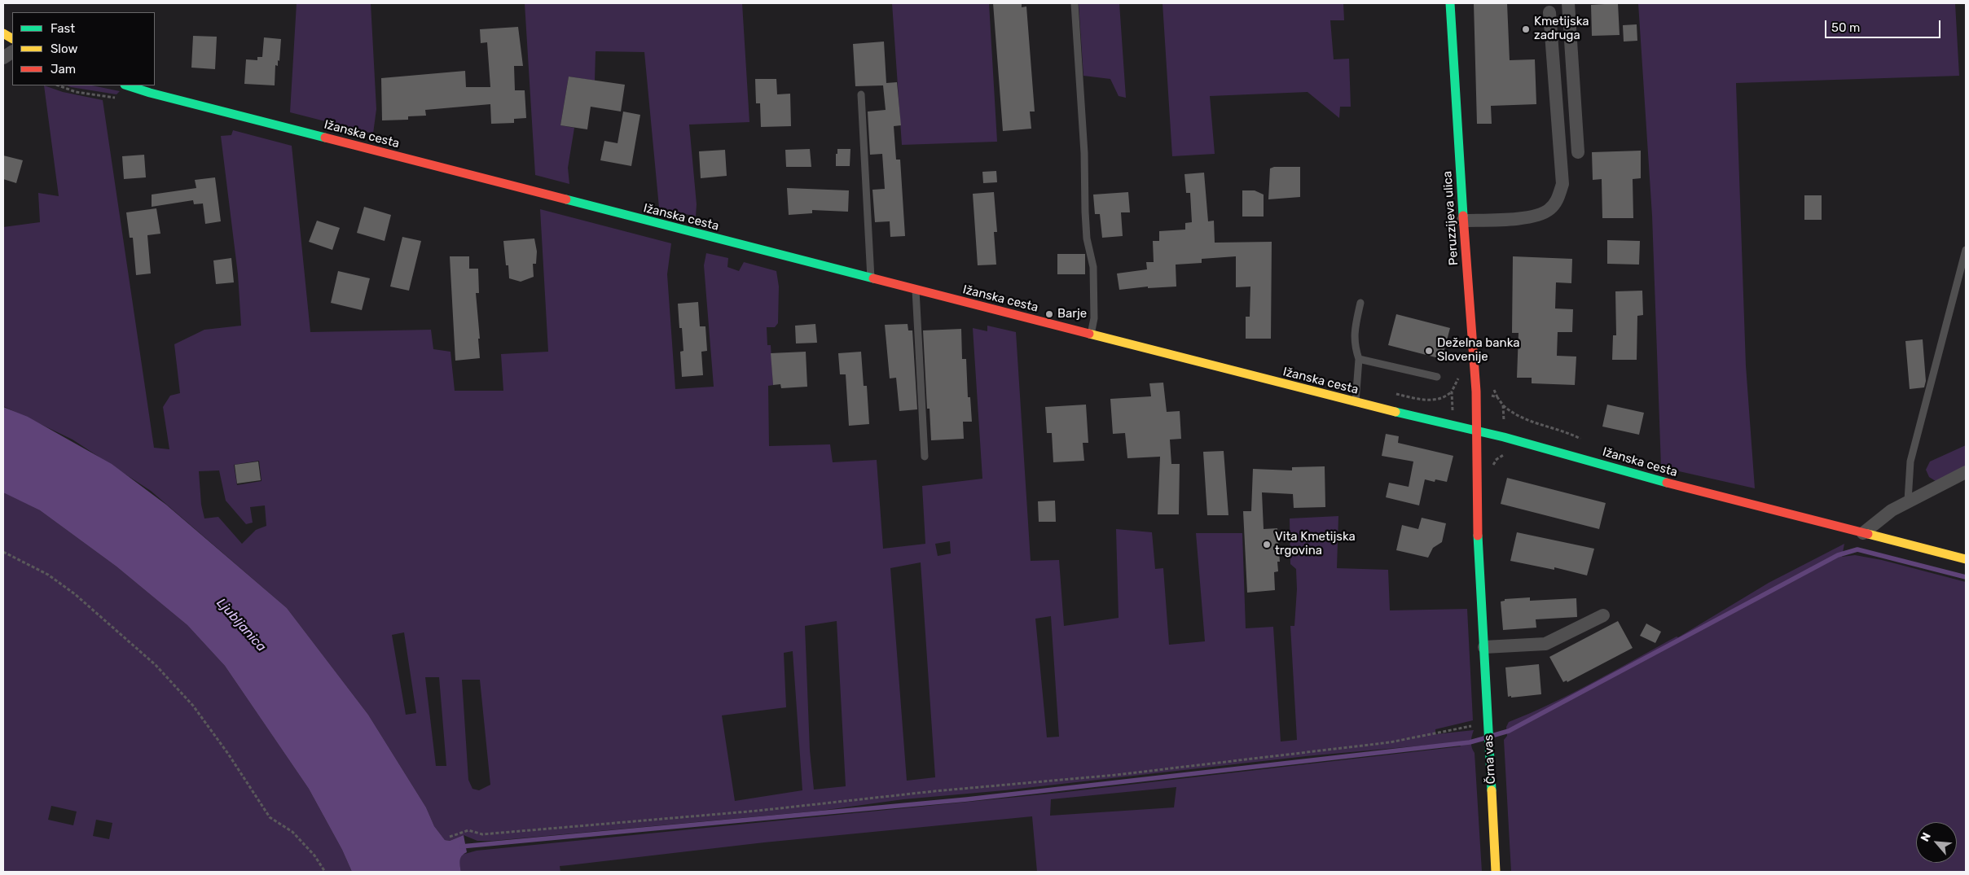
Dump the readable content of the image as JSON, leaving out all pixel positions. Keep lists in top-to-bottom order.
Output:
{
  "streets": {
    "main road": ["Ižanska cesta", "Peruzzijeva ulica", "Črna vas"]
  },
  "crossings": [
    ["Ižanska cesta", "Peruzzijeva ulica"],
    ["Ižanska cesta", "Črna vas"],
    ["Peruzzijeva ulica", "Črna vas"]
  ],
  "water": ["Ljubljanica"],
  "places": [
    "Kmetijska zadruga",
    "Barje",
    "Deželna banka Slovenije",
    "Vita Kmetijska trgovina"
  ],
  "legend": ["Fast", "Slow", "Jam"],
  "scale_bar": "50 m",
  "north": "top left"
}
